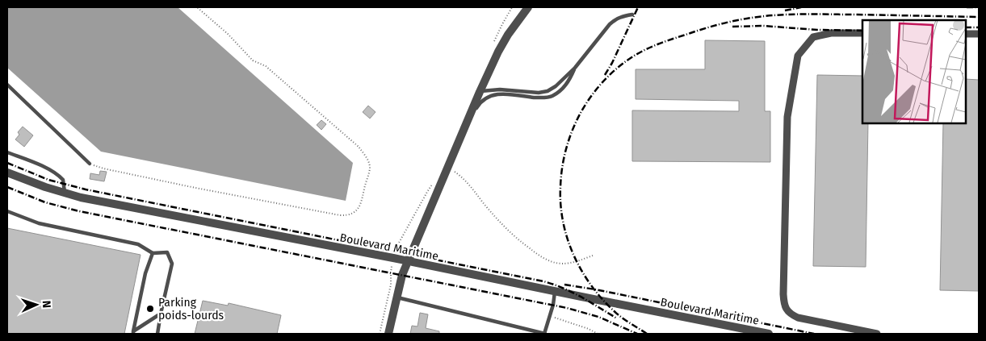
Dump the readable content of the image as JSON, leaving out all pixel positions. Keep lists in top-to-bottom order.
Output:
{
  "streets": {
    "street": ["Boulevard Maritime"]
  },
  "places": ["Parking poids-lourds"],
  "north": "right"
}
